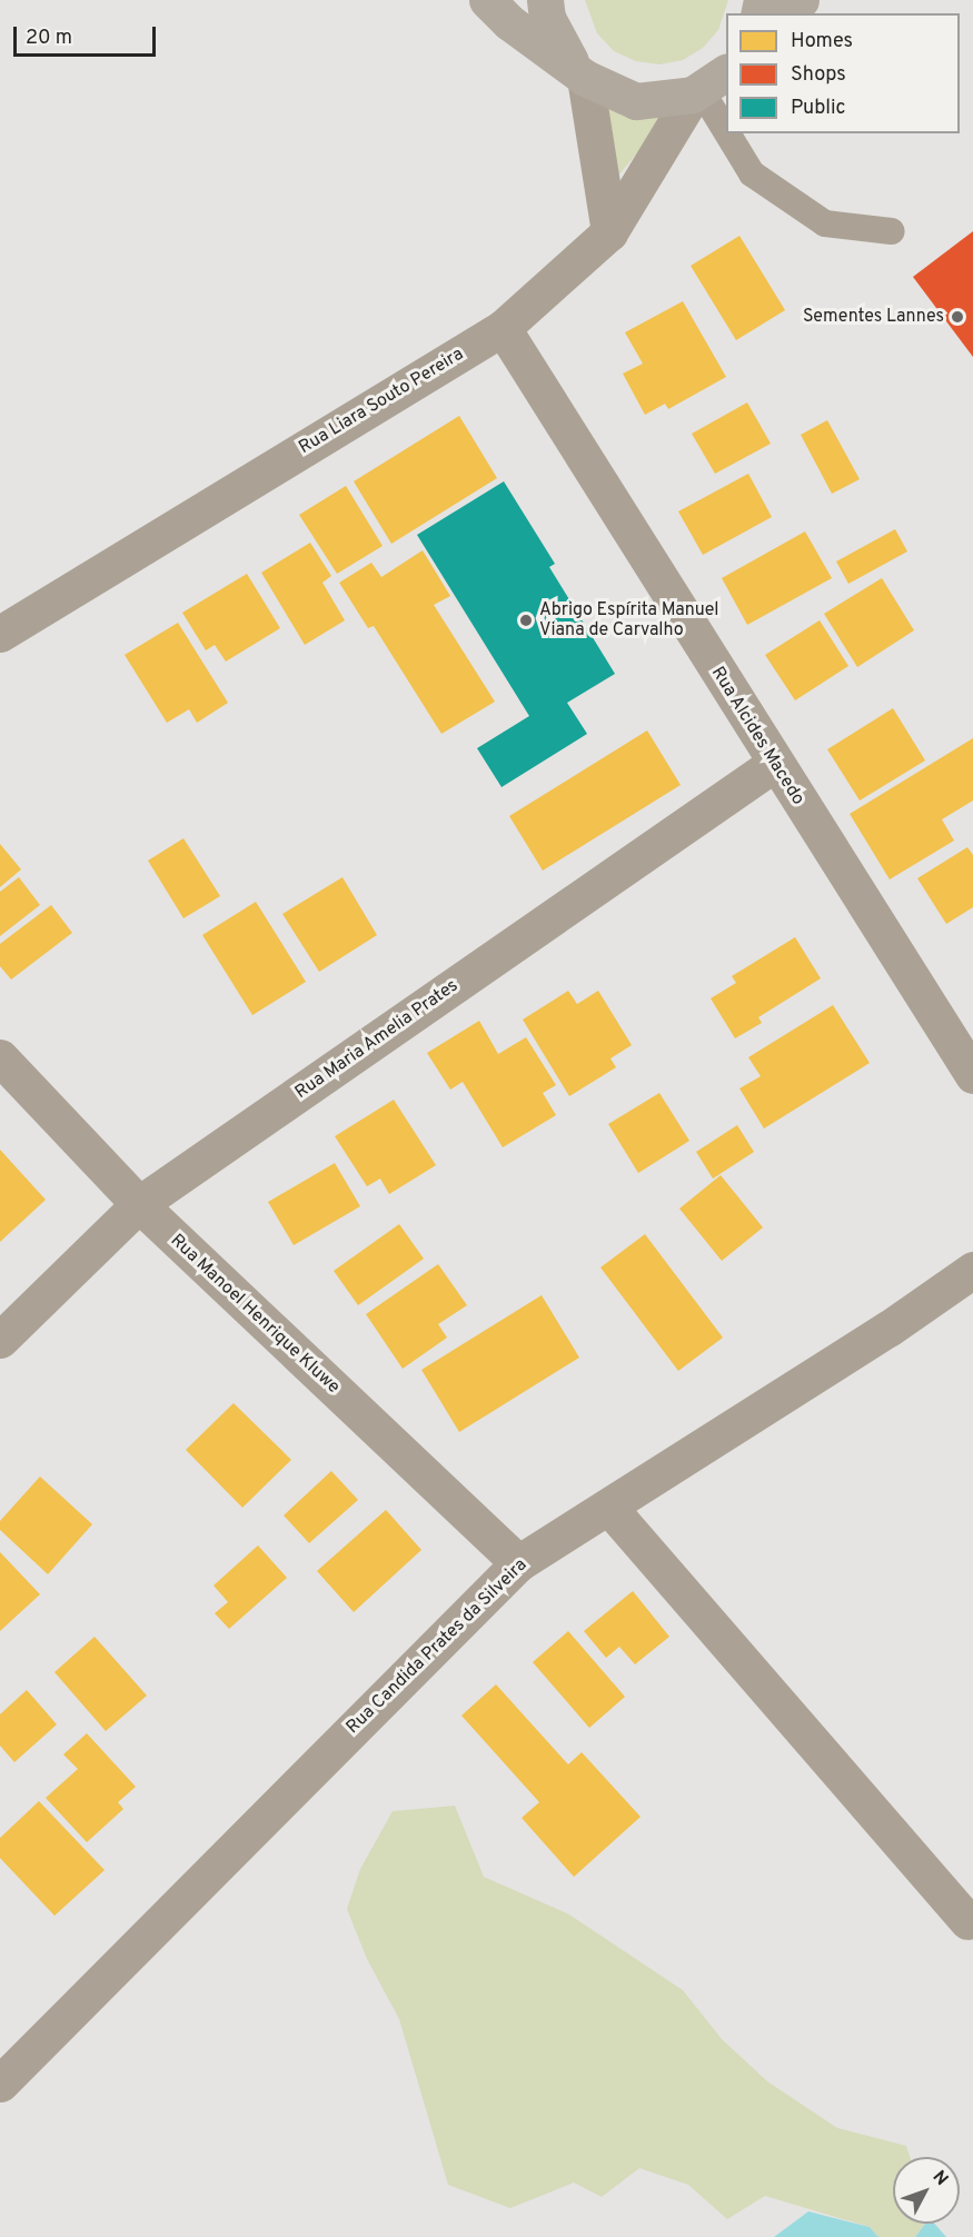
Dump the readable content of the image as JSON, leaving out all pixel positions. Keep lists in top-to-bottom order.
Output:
{
  "streets": {
    "street": [
      "Rua Liara Souto Pereira",
      "Rua Alcides Macedo",
      "Rua Maria Amelia Prates",
      "Rua Manoel Henrique Kluwe",
      "Rua Candida Prates da Silveira"
    ]
  },
  "crossings": [
    ["Rua Liara Souto Pereira", "Rua Alcides Macedo"],
    ["Rua Alcides Macedo", "Rua Maria Amelia Prates"],
    ["Rua Maria Amelia Prates", "Rua Manoel Henrique Kluwe"],
    ["Rua Manoel Henrique Kluwe", "Rua Candida Prates da Silveira"]
  ],
  "places": ["Sementes Lannes", "Abrigo Espírita Manuel Viana de Carvalho"],
  "legend": ["Homes", "Shops", "Public"],
  "scale_bar": "20 m",
  "north": "top right"
}
